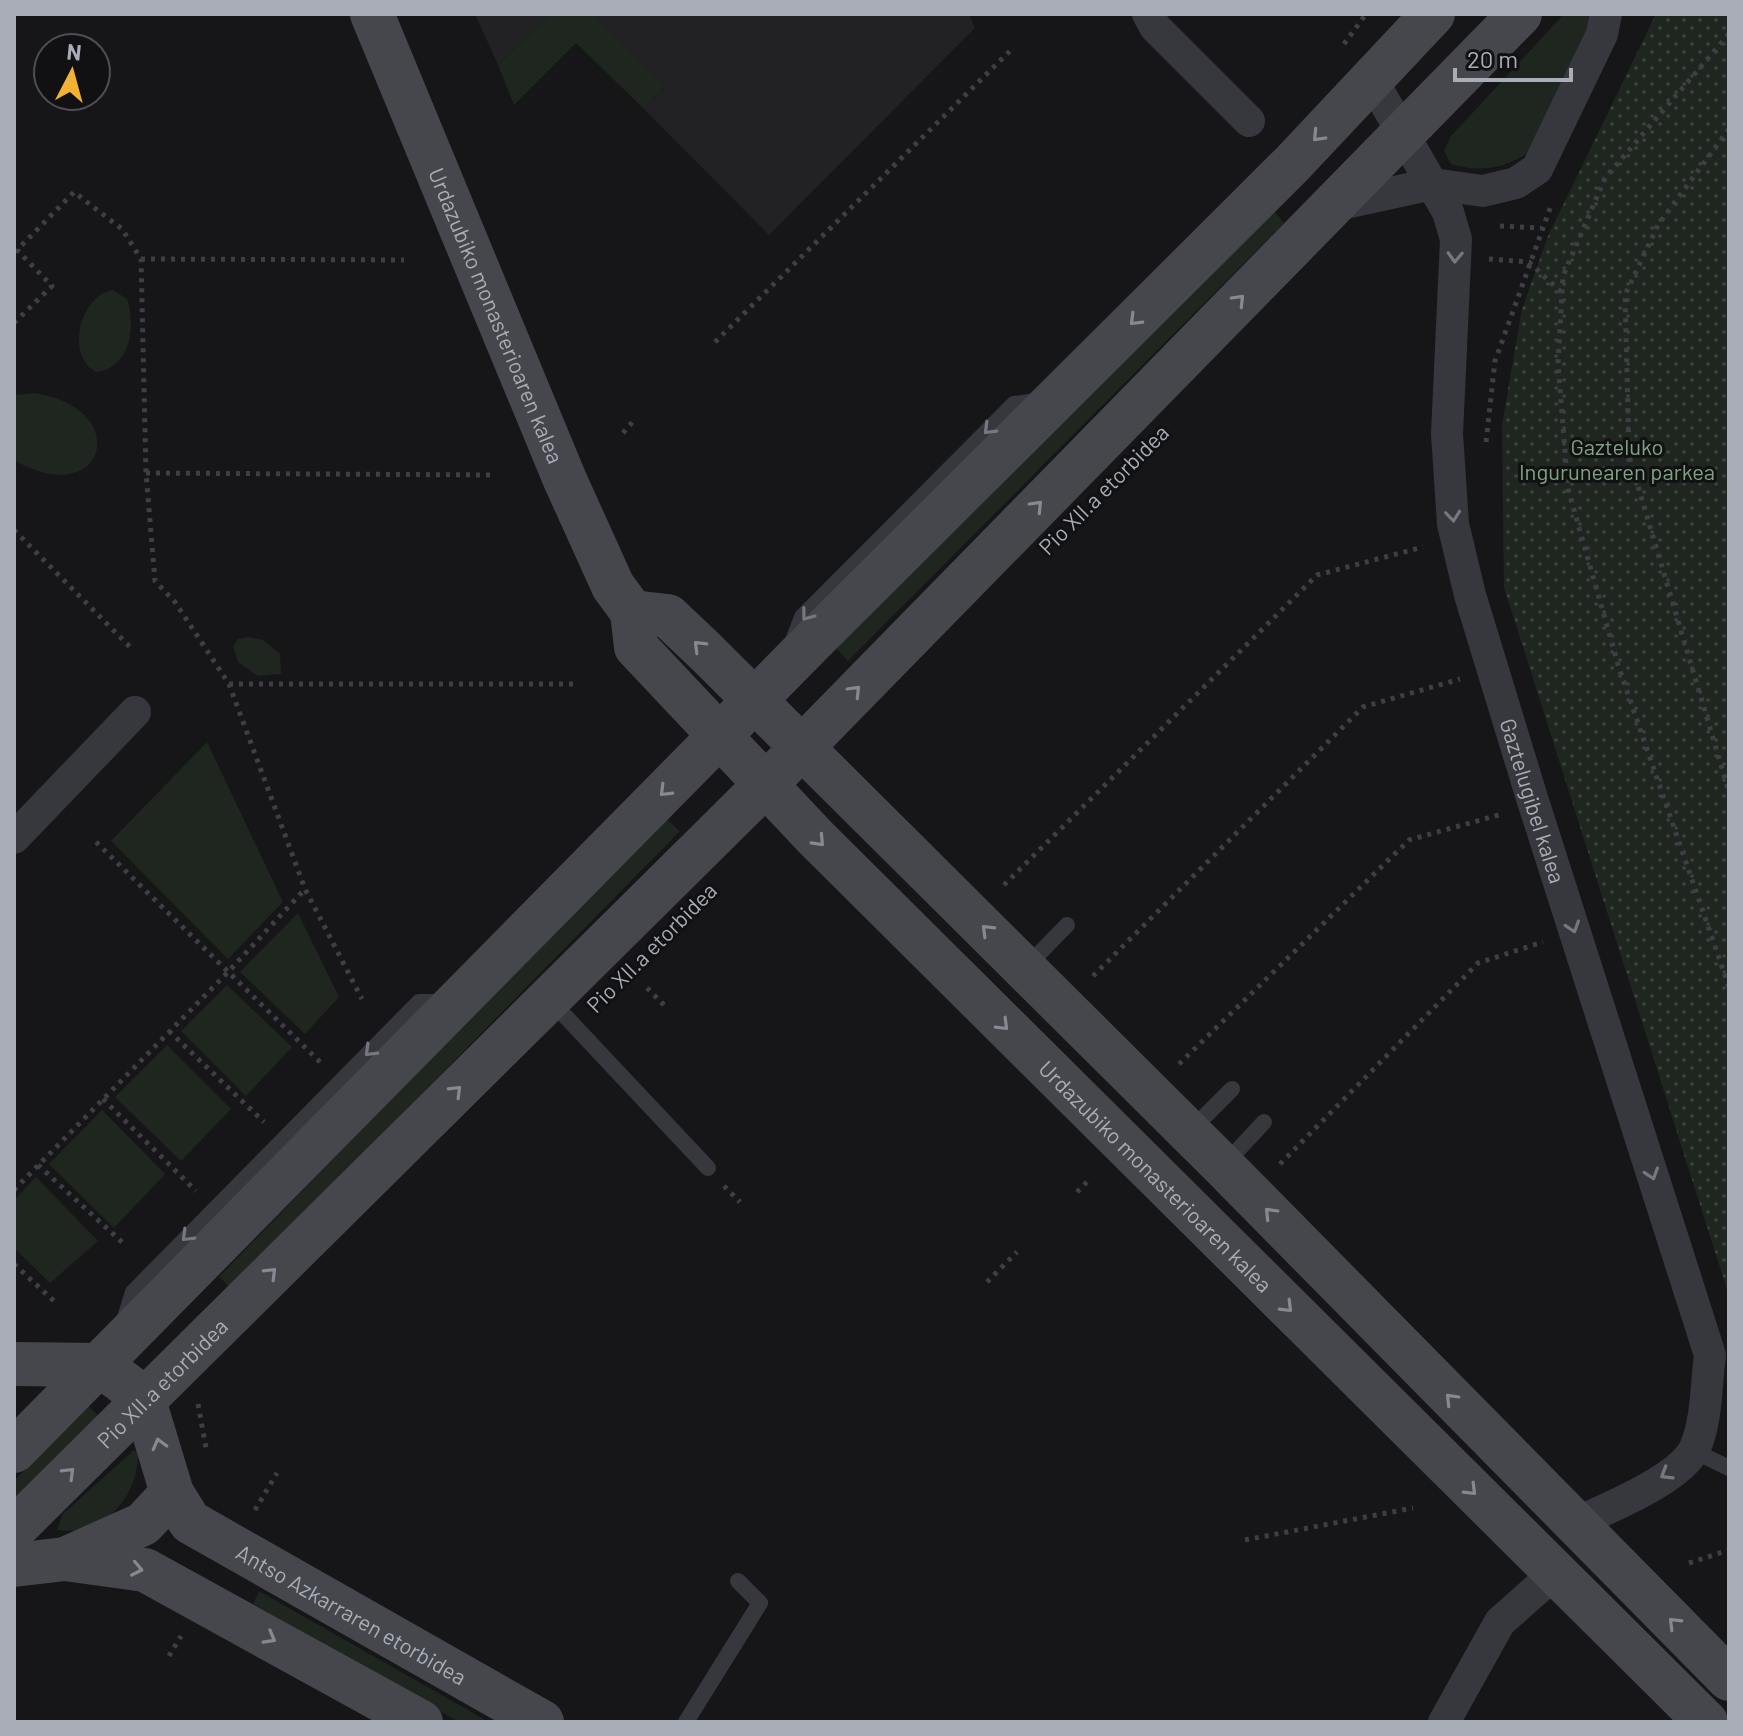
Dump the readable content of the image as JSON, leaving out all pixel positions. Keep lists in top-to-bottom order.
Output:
{
  "streets": {
    "main road": ["Urdazubiko monasterioaren kalea", "Pio XII.a etorbidea", "Antso Azkarraren etorbidea"],
    "street": ["Gaztelugibel kalea"]
  },
  "crossings": [
    ["Urdazubiko monasterioaren kalea", "Pio XII.a etorbidea"],
    ["Pio XII.a etorbidea", "Gaztelugibel kalea"],
    ["Pio XII.a etorbidea", "Antso Azkarraren etorbidea"]
  ],
  "one_way": ["Gaztelugibel kalea"],
  "parks": ["Gazteluko Ingurunearen parkea"],
  "scale_bar": "20 m",
  "north": "top"
}
